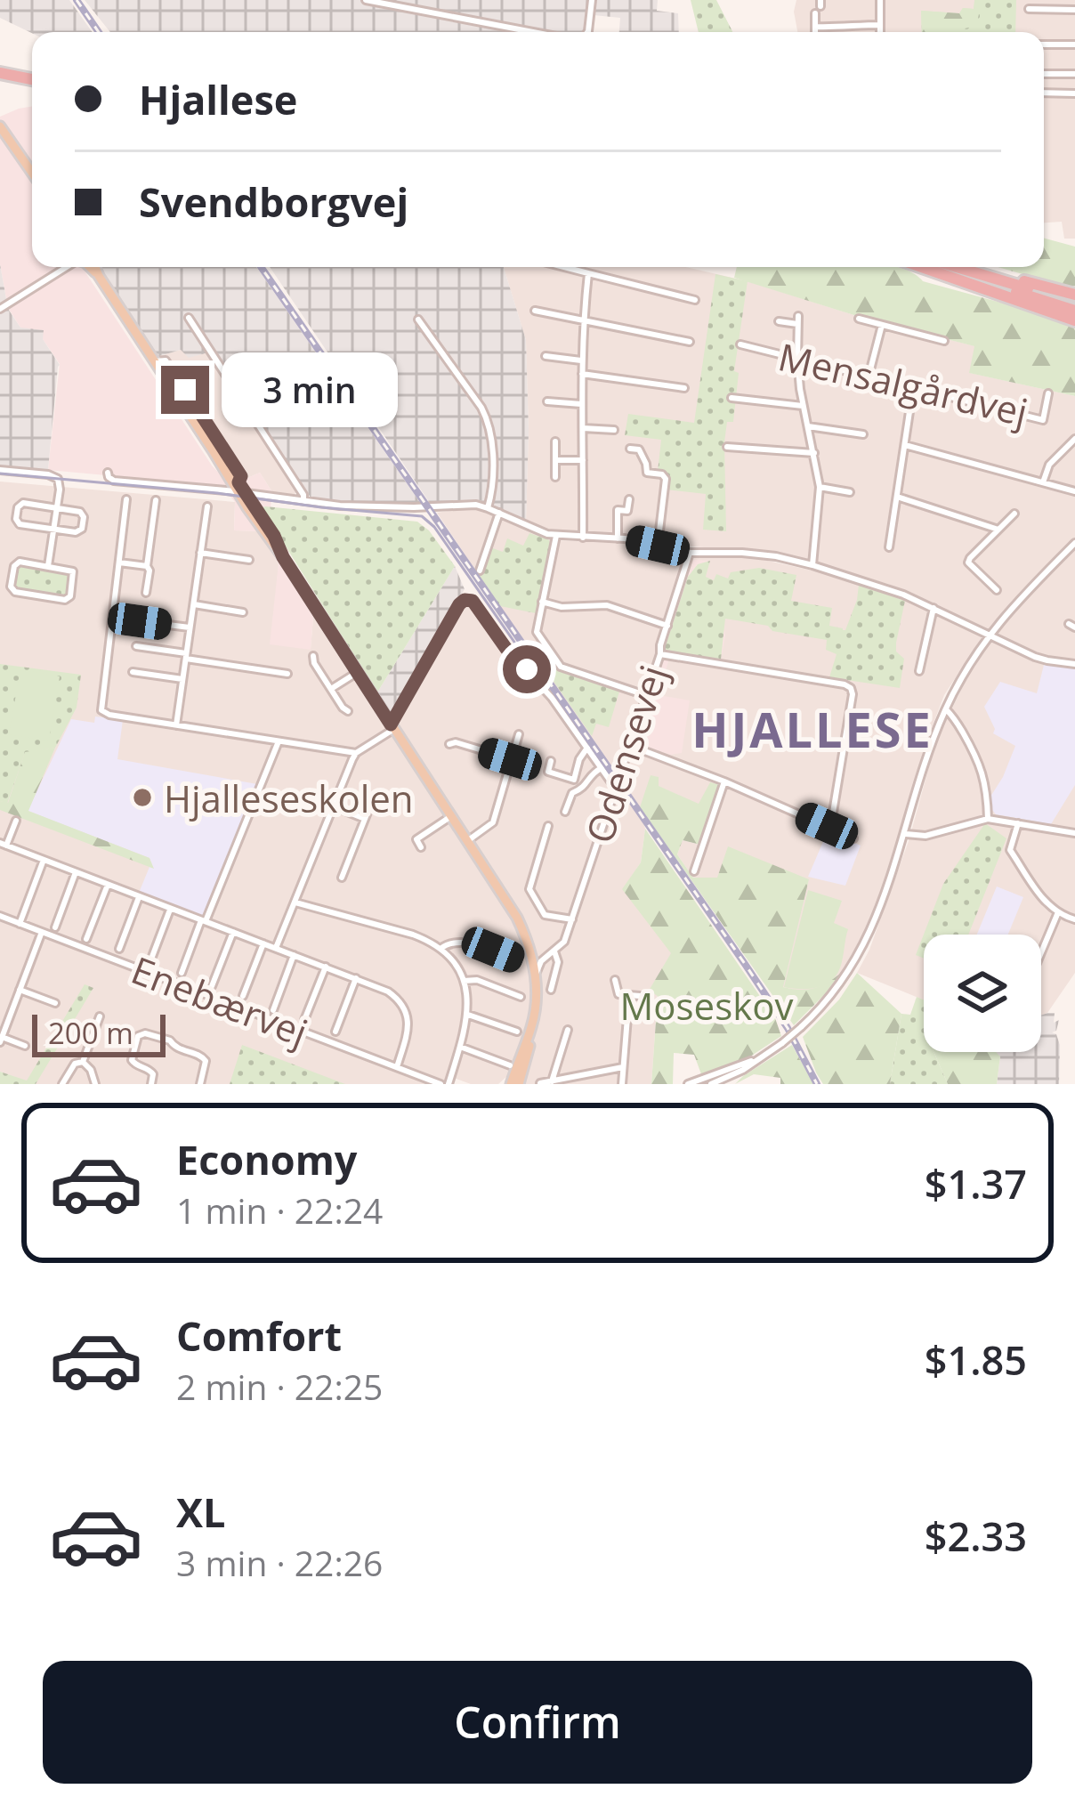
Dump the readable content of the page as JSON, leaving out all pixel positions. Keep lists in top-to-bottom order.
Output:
{
  "streets": {
    "street": ["Mensalgårdvej", "Odensevej", "Enebærvej"]
  },
  "districts": ["HJALLESE"],
  "parks": ["Moseskov"],
  "places": ["Hjalleseskolen"],
  "scale_bar": "200 m",
  "page": {
    "banner": ["Hjallese", "Svendborgvej"],
    "bubble": "3 min",
    "scale": "200 m",
    "list": [
      {
        "name": "Economy",
        "note": "1 min · 22:24",
        "value": "$1.37"
      },
      {
        "name": "Comfort",
        "note": "2 min · 22:25",
        "value": "$1.85"
      },
      {
        "name": "XL",
        "note": "3 min · 22:26",
        "value": "$2.33"
      }
    ],
    "buttons": "Confirm"
  }
}
